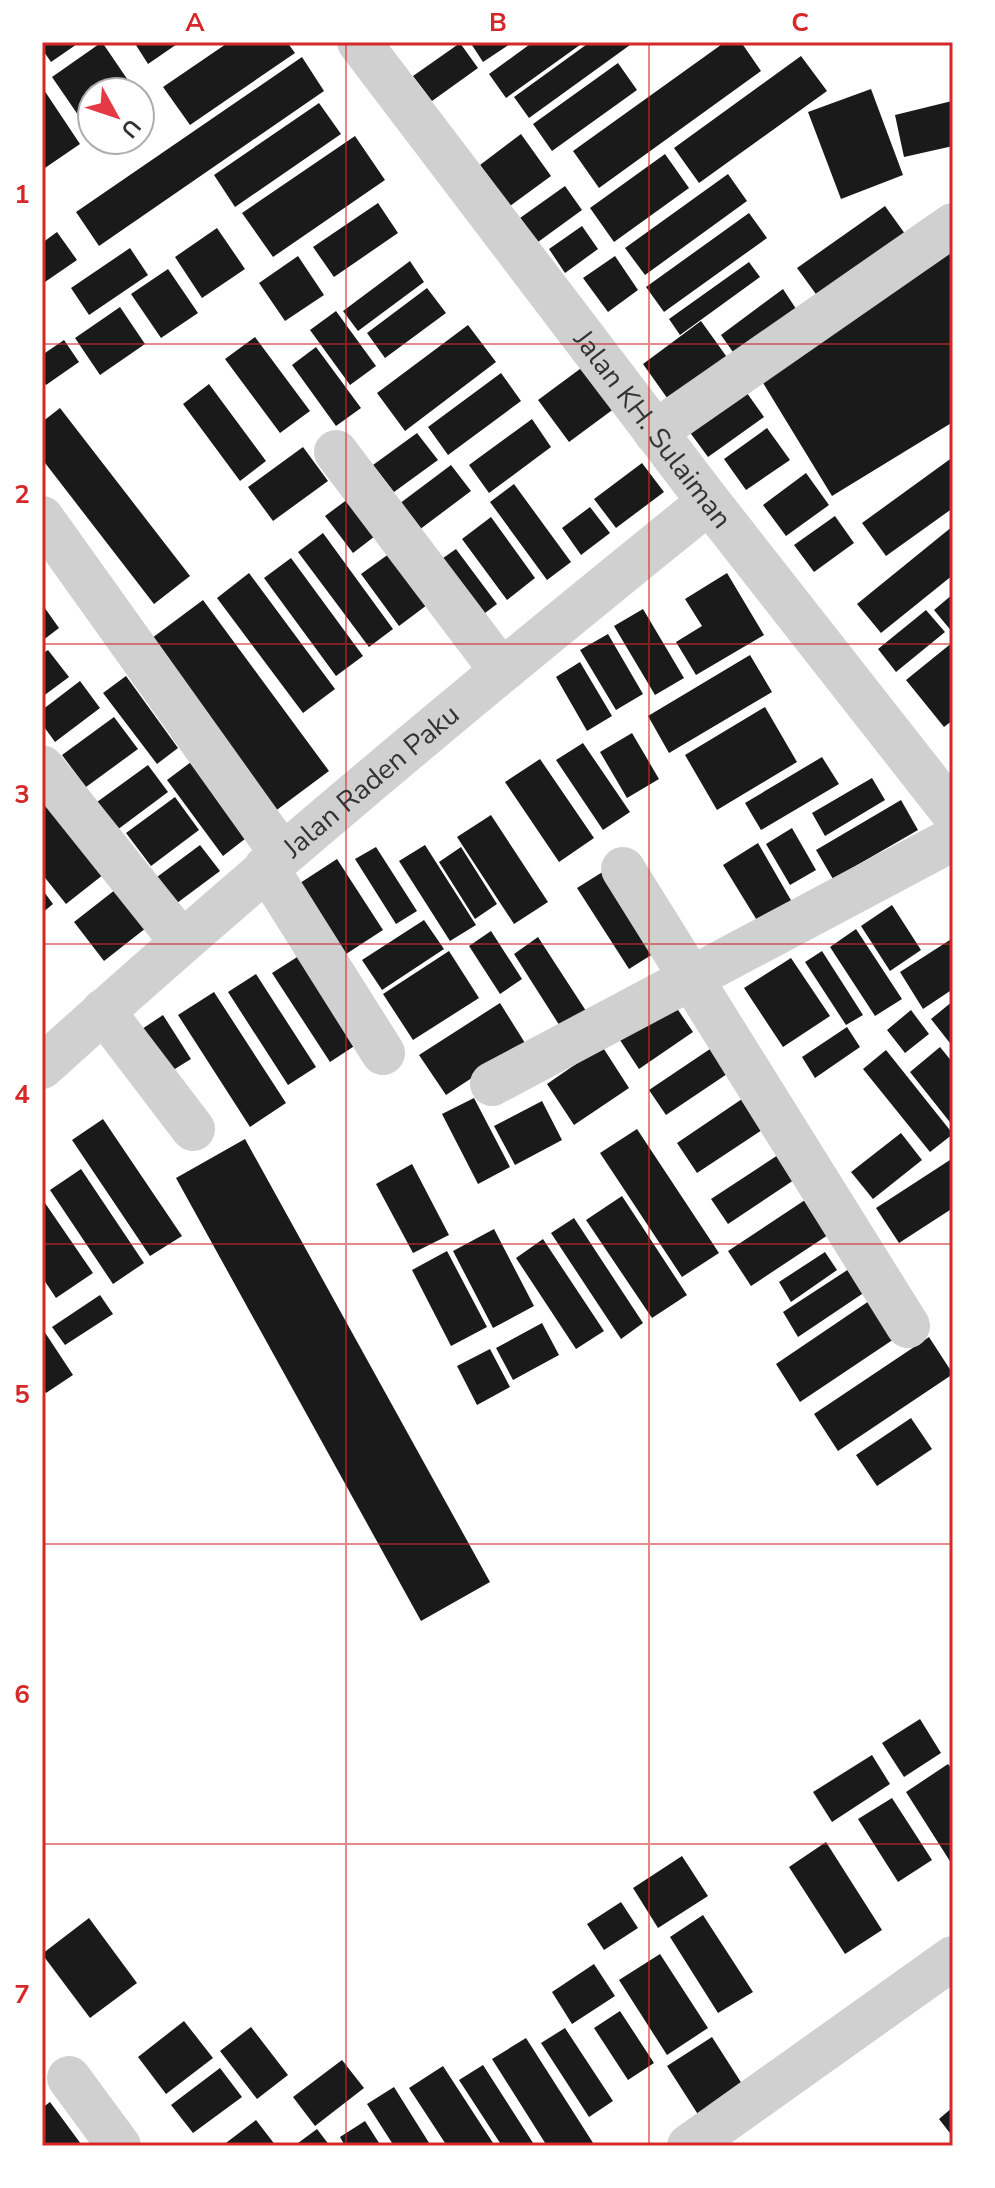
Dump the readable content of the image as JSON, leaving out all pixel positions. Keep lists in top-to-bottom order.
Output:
{
  "streets": {
    "street": ["Jalan KH. Sulaiman", "Jalan Raden Paku"]
  },
  "crossings": [
    ["Jalan KH. Sulaiman", "Jalan Raden Paku"]
  ],
  "north": "bottom right",
  "grid": {
    "columns": ["A", "B", "C"],
    "rows": [
      "1",
      "2",
      "3",
      "4",
      "5",
      "6",
      "7"
    ]
  }
}
